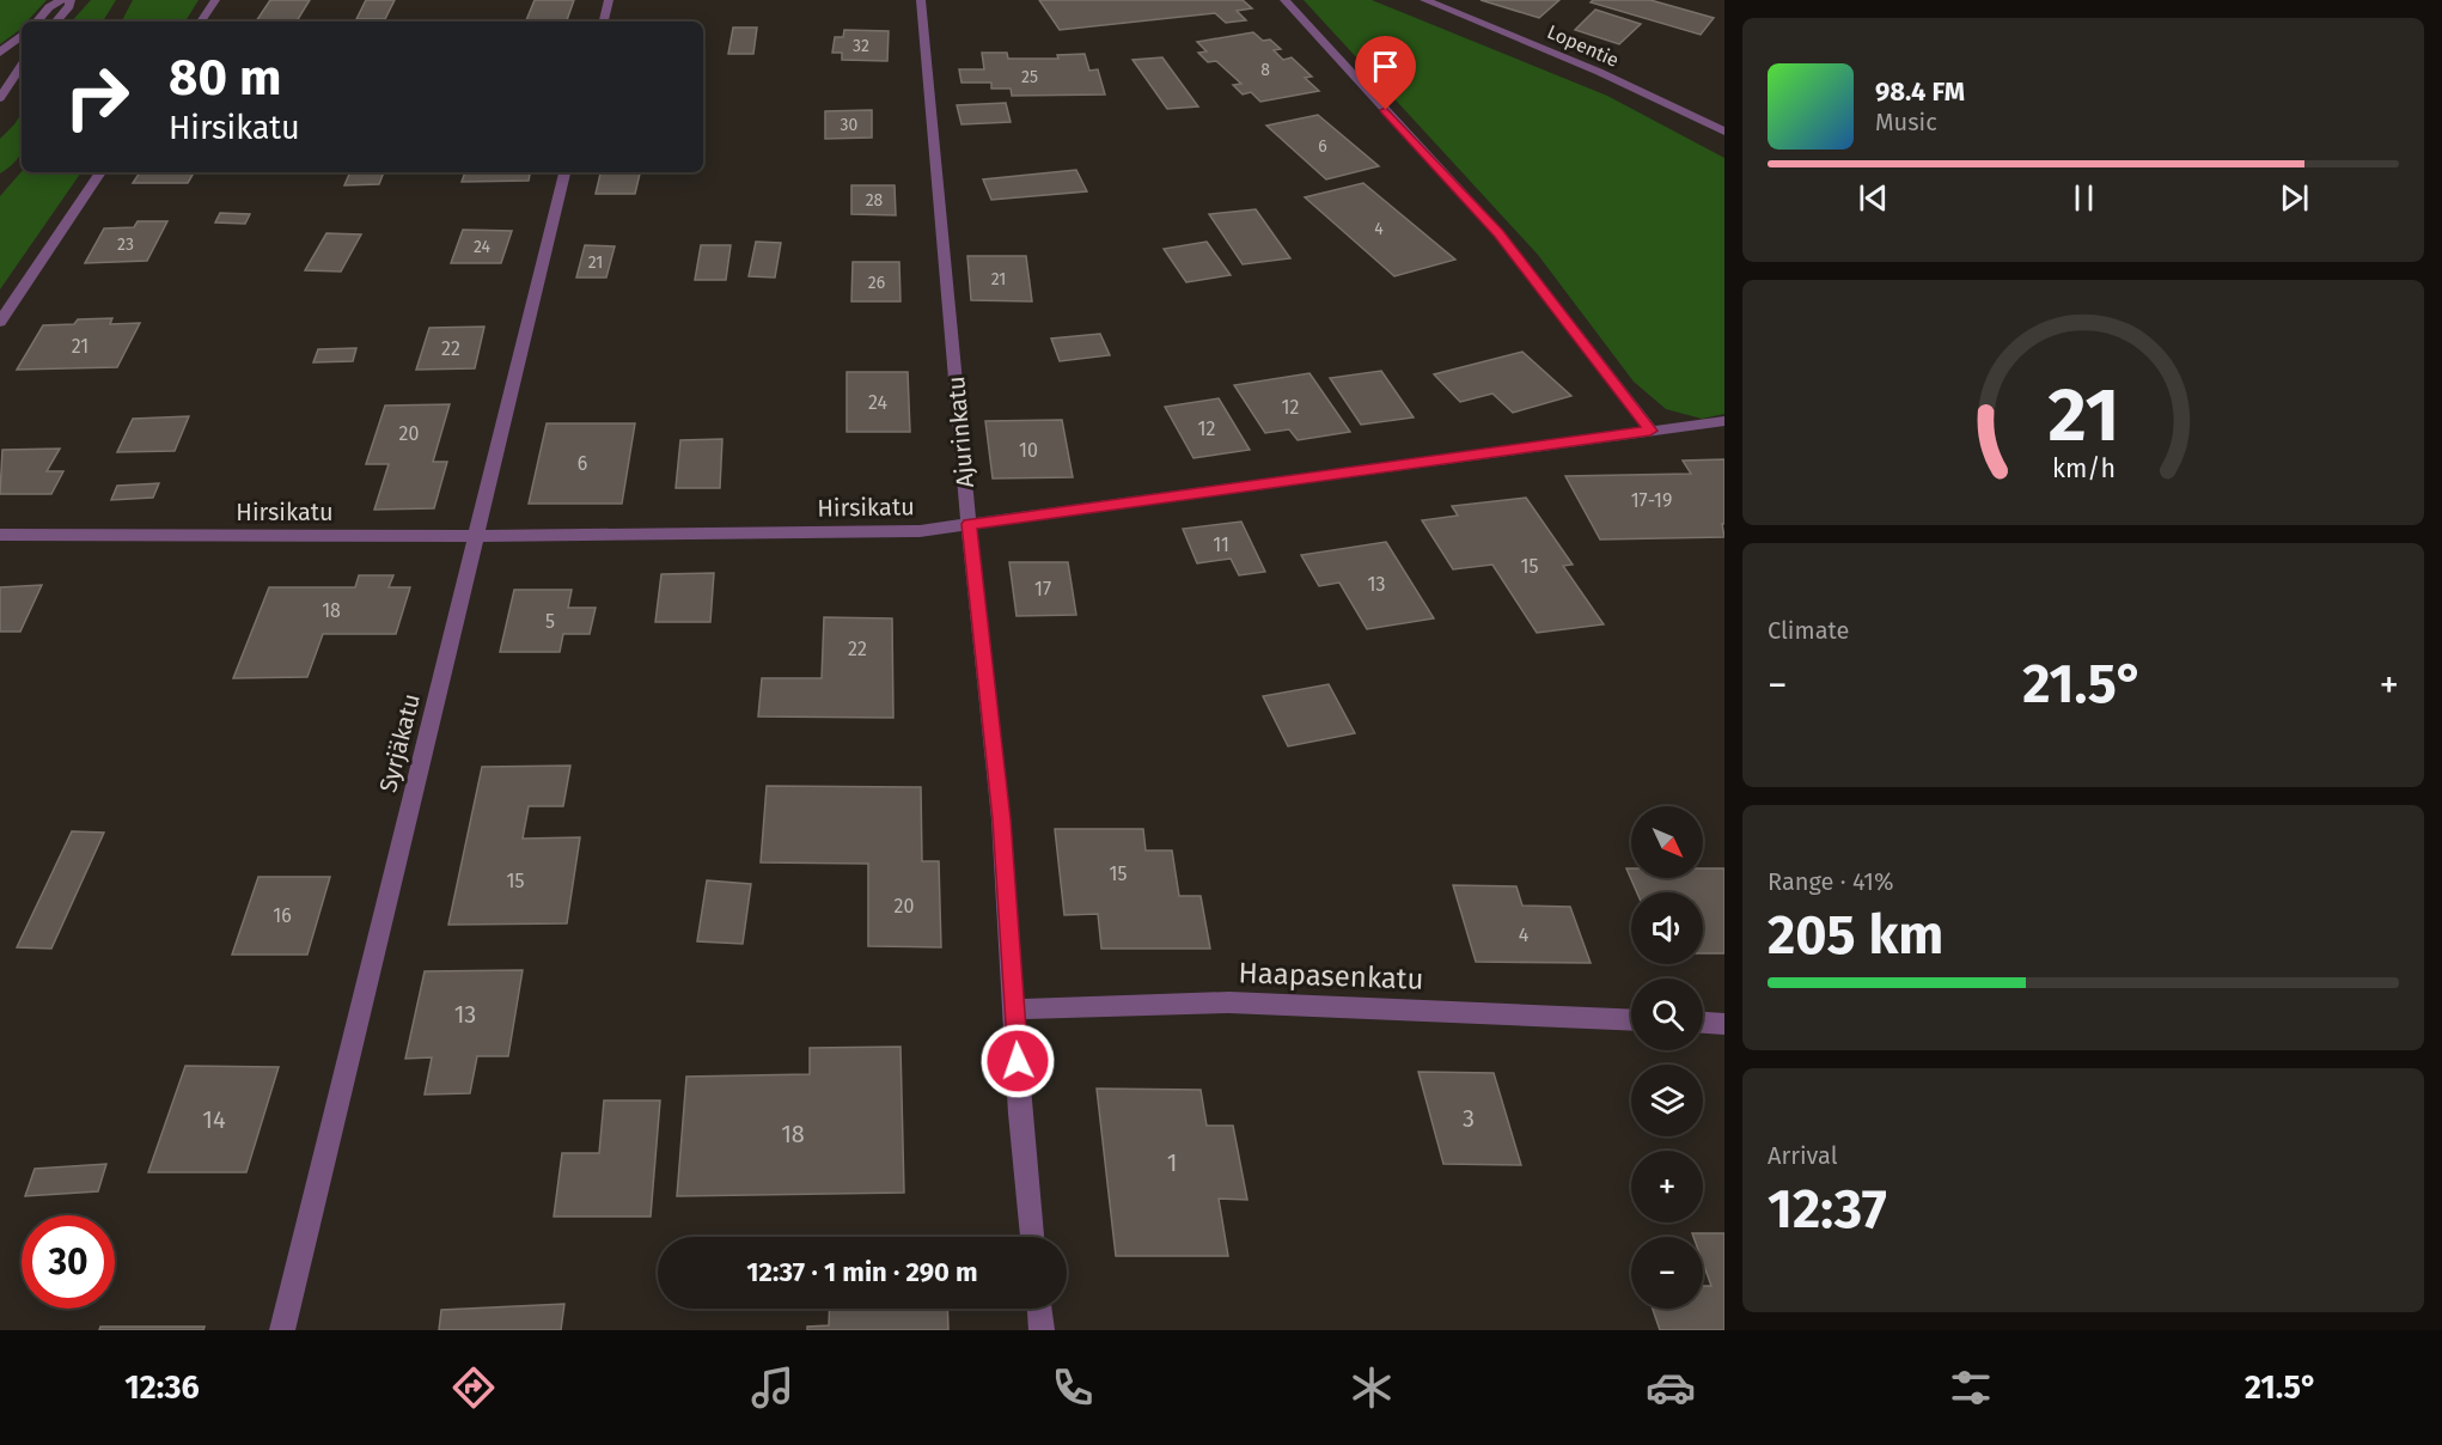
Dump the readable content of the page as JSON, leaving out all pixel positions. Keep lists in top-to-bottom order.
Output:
{
  "streets": {
    "street": [
      "Lopentie",
      "Ajurinkatu",
      "Hirsikatu",
      "Syrjäkatu",
      "Haapasenkatu"
    ]
  },
  "crossings": [
    ["Ajurinkatu", "Hirsikatu"],
    ["Ajurinkatu", "Haapasenkatu"],
    ["Hirsikatu", "Syrjäkatu"]
  ],
  "house_numbers": [
    "32",
    "8",
    "25",
    "30",
    "6",
    "28",
    "4",
    "23",
    "24",
    "21",
    "21",
    "26",
    "21",
    "22",
    "24",
    "12",
    "12",
    "20",
    "10",
    "6",
    "17-19",
    "11",
    "15",
    "13",
    "17",
    "18",
    "5",
    "22",
    "15",
    "15",
    "20",
    "16",
    "4",
    "13",
    "3",
    "14",
    "18",
    "1"
  ],
  "north": "bottom right",
  "page": {
    "turn": ["80 m", "Hirsikatu"],
    "song": ["98.4 FM", "Music"],
    "tile": [
      "Climate",
      ["Range · 41%", "205 km"],
      ["Arrival", "12:37"]
    ],
    "heat": ["−", "21.5°", "+"],
    "map_buttons": ["+", "−"],
    "limit": "30",
    "trip": "12:37 · 1 min · 290 m",
    "tabs": ["12:36", "21.5°"],
    "gauge": ["21", "km/h"]
  }
}
